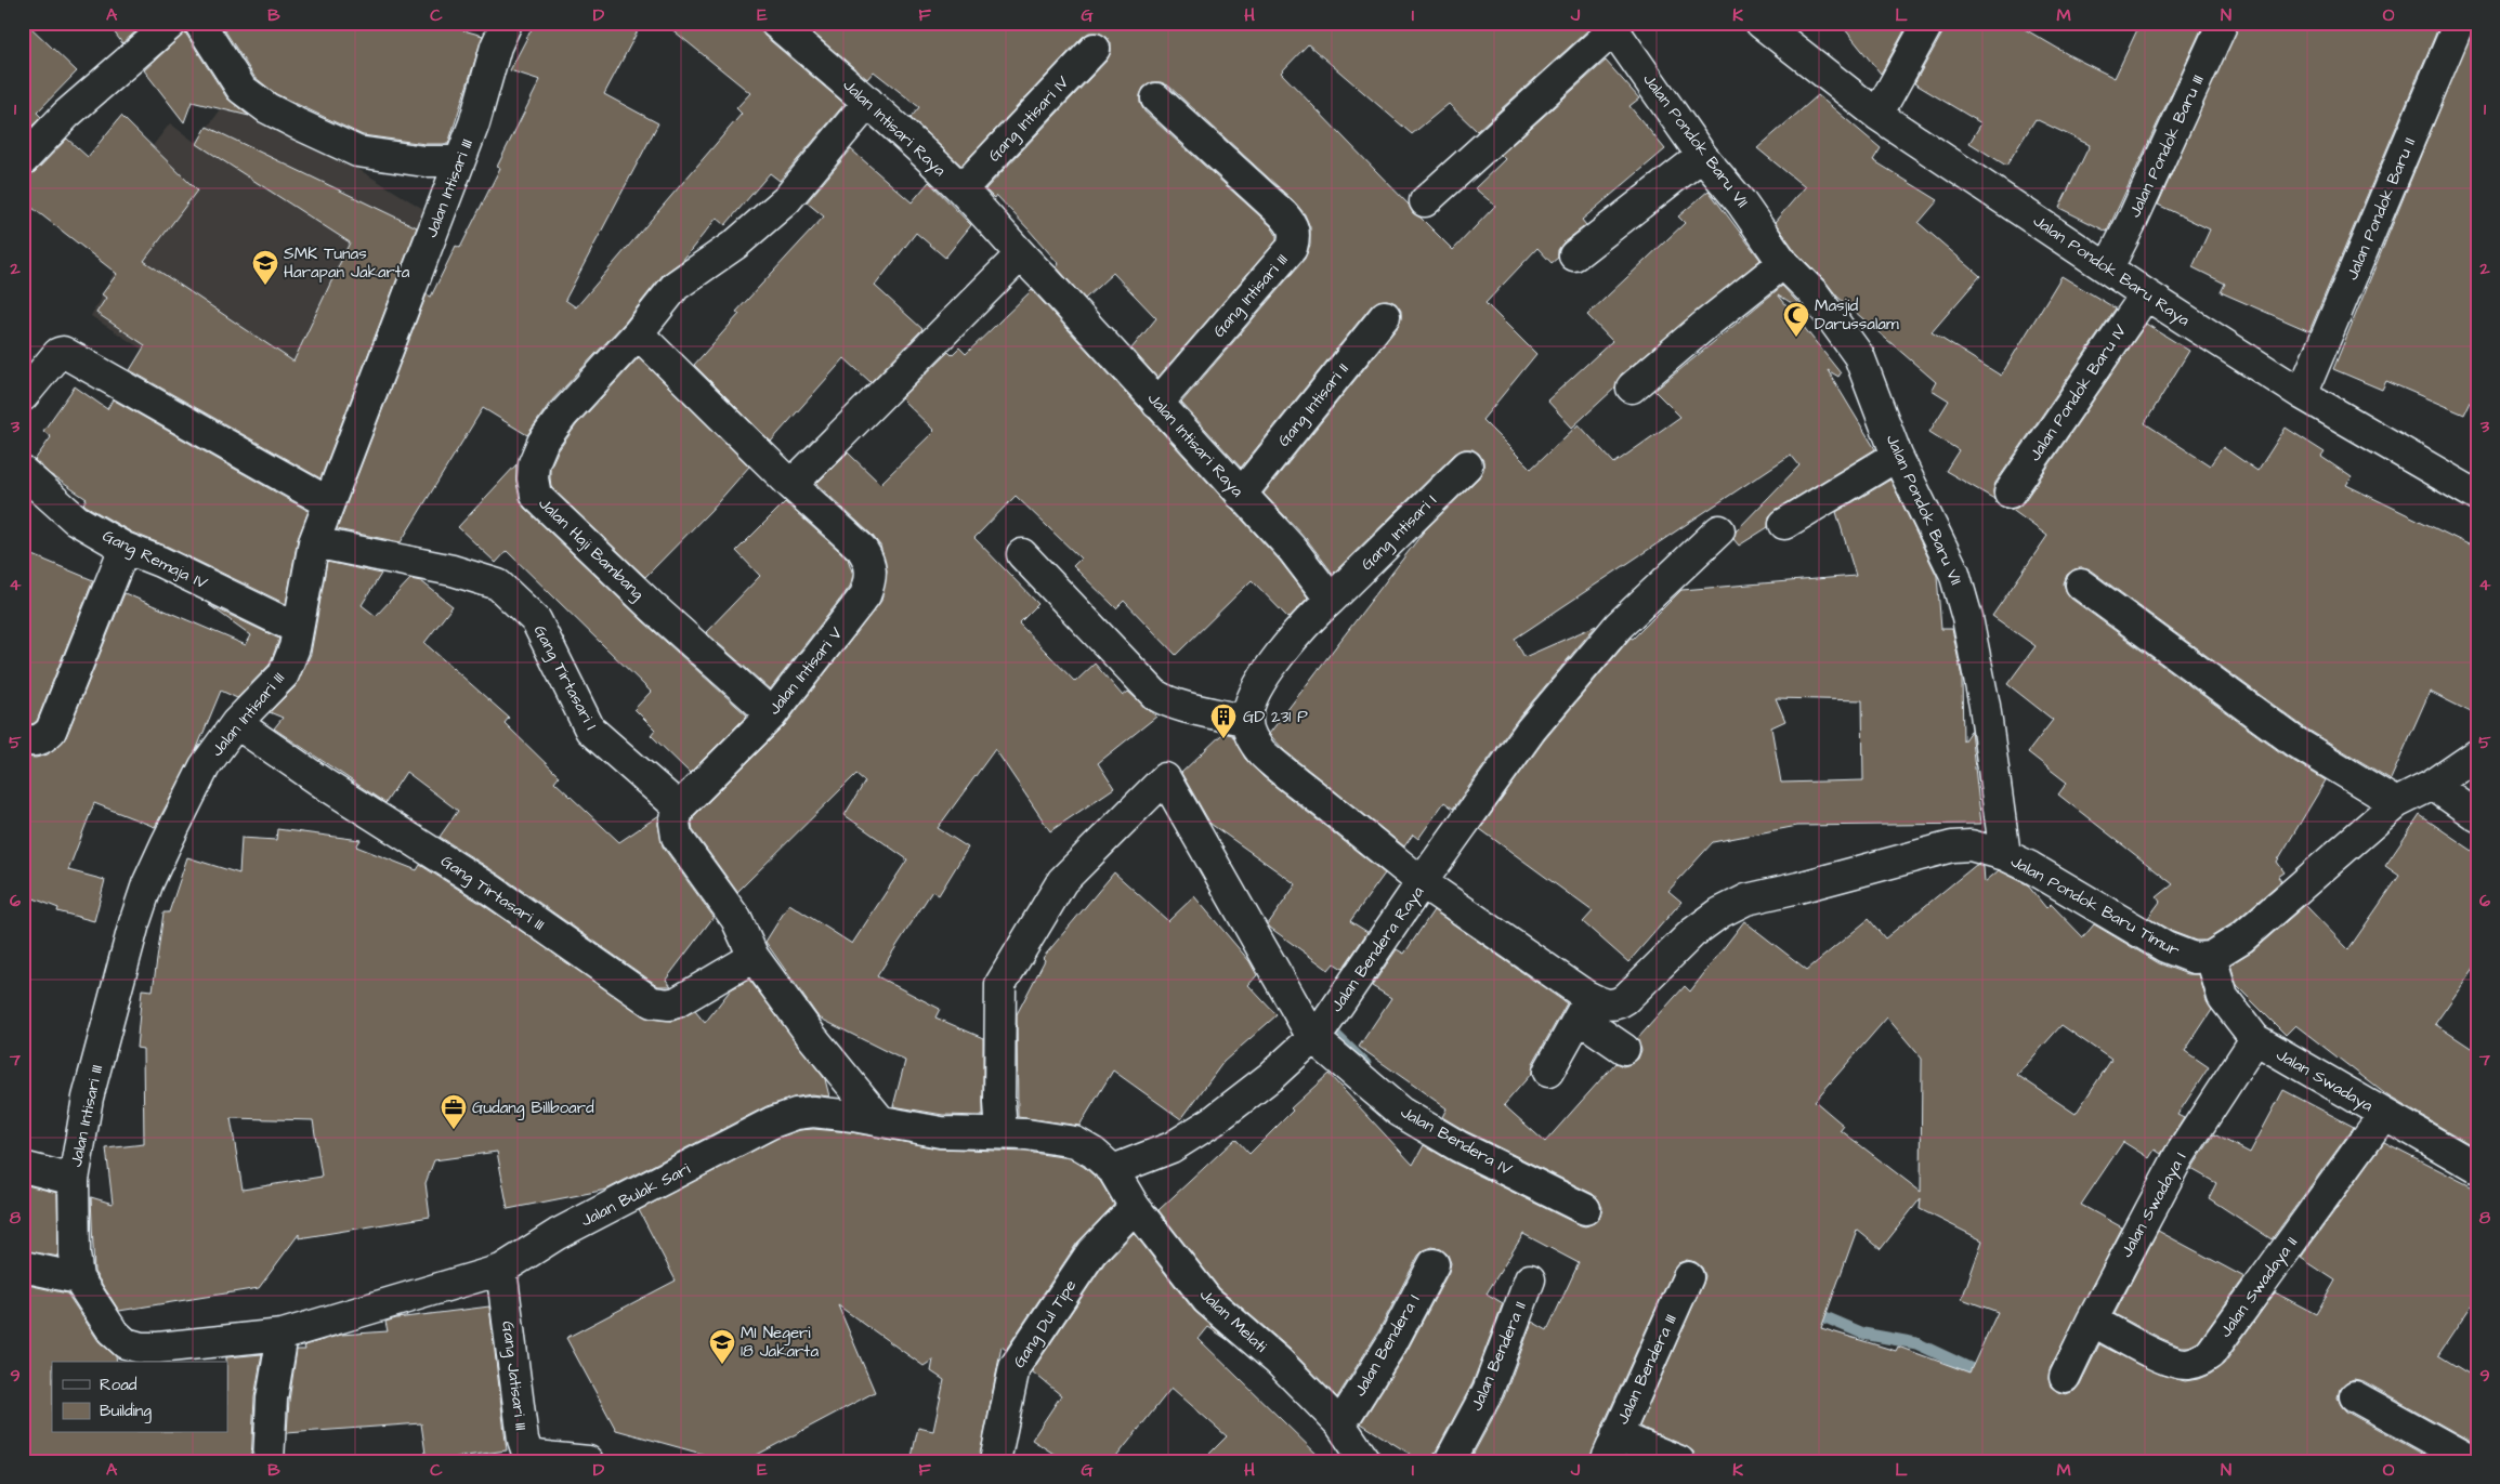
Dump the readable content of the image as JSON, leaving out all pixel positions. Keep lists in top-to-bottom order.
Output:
{
  "streets": {
    "street": [
      "Gang Intisari IV",
      "Jalan Intisari Raya",
      "Jalan Pondok Baru VII",
      "Jalan Pondok Baru III",
      "Jalan Intisari III",
      "Jalan Pondok Baru II",
      "Jalan Pondok Baru Raya",
      "Gang Intisari III",
      "Jalan Pondok Baru IV",
      "Gang Intisari II",
      "Gang Intisari I",
      "Jalan Haji Bambang",
      "Gang Remaja IV",
      "Jalan Intisari V",
      "Gang Tirtasari I",
      "Gang Tirtasari III",
      "Jalan Pondok Baru Timur",
      "Jalan Bendera Raya",
      "Jalan Swadaya",
      "Jalan Bendera IV",
      "Jalan Bulak Sari",
      "Jalan Swadaya I",
      "Jalan Swadaya II",
      "Jalan Melati",
      "Gang Dul Tipe",
      "Jalan Bendera I",
      "Jalan Bendera II",
      "Jalan Bendera III",
      "Gang Jatisari III"
    ]
  },
  "crossings": [
    ["Gang Intisari IV", "Jalan Intisari Raya"],
    ["Jalan Intisari Raya", "Gang Intisari III"],
    ["Jalan Intisari Raya", "Gang Intisari II"],
    ["Jalan Intisari Raya", "Gang Intisari I"],
    ["Jalan Intisari Raya", "Jalan Haji Bambang"],
    ["Jalan Pondok Baru VII", "Jalan Pondok Baru Timur"],
    ["Jalan Pondok Baru III", "Jalan Pondok Baru Raya"],
    ["Jalan Intisari III", "Gang Remaja IV"],
    ["Jalan Intisari III", "Gang Tirtasari I"],
    ["Jalan Intisari III", "Gang Tirtasari III"],
    ["Jalan Intisari III", "Jalan Bulak Sari"],
    ["Jalan Pondok Baru II", "Jalan Pondok Baru Raya"],
    ["Jalan Pondok Baru Raya", "Jalan Pondok Baru IV"],
    ["Jalan Haji Bambang", "Jalan Intisari V"],
    ["Jalan Intisari V", "Gang Tirtasari I"],
    ["Jalan Pondok Baru Timur", "Jalan Bendera Raya"],
    ["Jalan Pondok Baru Timur", "Jalan Swadaya"],
    ["Jalan Bendera Raya", "Jalan Bendera IV"],
    ["Jalan Bendera Raya", "Jalan Bulak Sari"],
    ["Jalan Bendera Raya", "Jalan Melati"],
    ["Jalan Swadaya", "Jalan Swadaya I"],
    ["Jalan Swadaya", "Jalan Swadaya II"],
    ["Jalan Bendera IV", "Jalan Bulak Sari"],
    ["Jalan Bulak Sari", "Jalan Melati"],
    ["Jalan Bulak Sari", "Gang Jatisari III"],
    ["Jalan Swadaya I", "Jalan Swadaya II"],
    ["Jalan Melati", "Gang Dul Tipe"],
    ["Jalan Melati", "Jalan Bendera I"]
  ],
  "places": {
    "school or university": ["SMK Tunas Harapan Jakarta", "MI Negeri 18 Jakarta"],
    "mosque": ["Masjid Darussalam"],
    "building": ["GD 231 P"],
    "office": ["Gudang Billboard"]
  },
  "legend": ["Road", "Building"],
  "grid": {
    "columns": [
      "A",
      "B",
      "C",
      "D",
      "E",
      "F",
      "G",
      "H",
      "I",
      "J",
      "K",
      "L",
      "M",
      "N",
      "O"
    ],
    "rows": [
      "1",
      "2",
      "3",
      "4",
      "5",
      "6",
      "7",
      "8",
      "9"
    ]
  }
}
